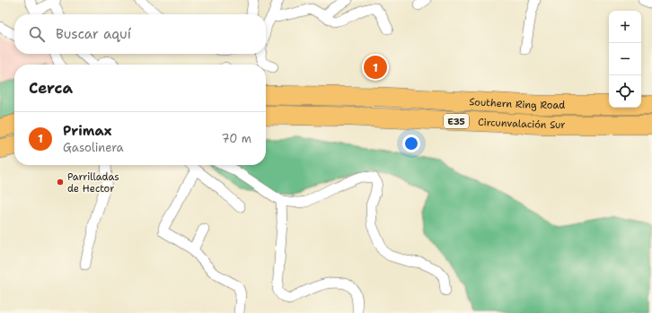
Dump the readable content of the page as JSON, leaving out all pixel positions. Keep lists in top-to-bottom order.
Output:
{
  "streets": {
    "highway": ["Southern Ring Road", "E35", "Circunvalación Sur"]
  },
  "places": ["Parrilladas de Hector"],
  "page": {
    "map_buttons": ["+", "−"],
    "search": "Buscar aquí",
    "pins": "1",
    "heading": "Cerca",
    "list": [
      {
        "mark": "1",
        "name": "Primax",
        "note": "Gasolinera",
        "value": "70 m"
      }
    ]
  }
}
